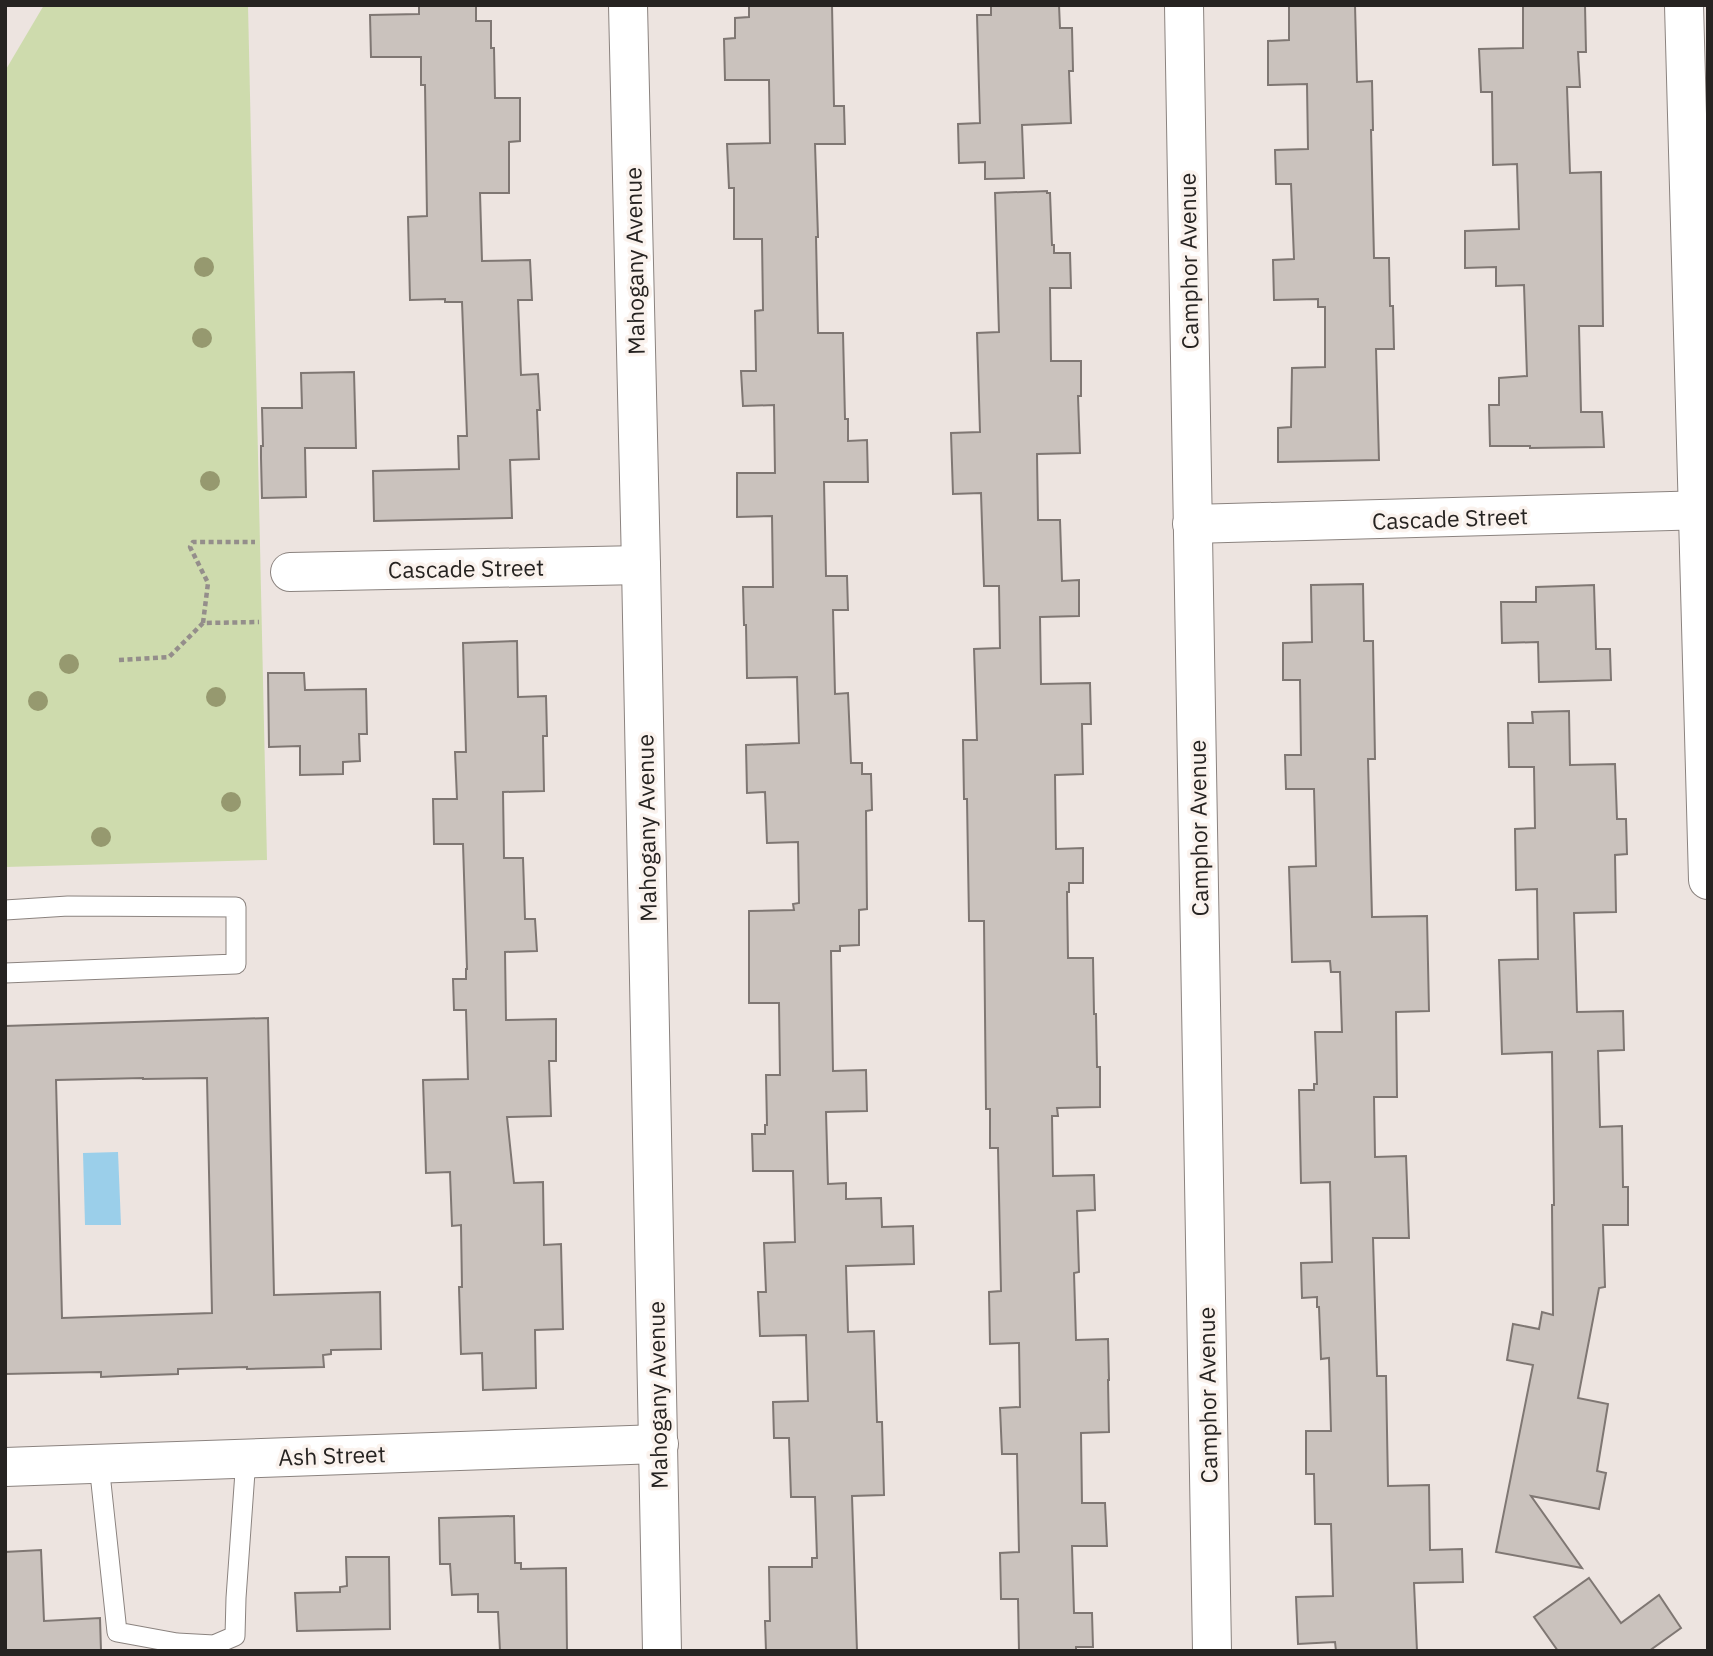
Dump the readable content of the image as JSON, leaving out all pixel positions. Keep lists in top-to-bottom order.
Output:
{
  "streets": {
    "street": [
      "Mahogany Avenue",
      "Camphor Avenue",
      "Cascade Street",
      "Ash Street"
    ]
  },
  "crossings": [
    ["Mahogany Avenue", "Cascade Street"],
    ["Mahogany Avenue", "Ash Street"],
    ["Camphor Avenue", "Cascade Street"]
  ]
}
